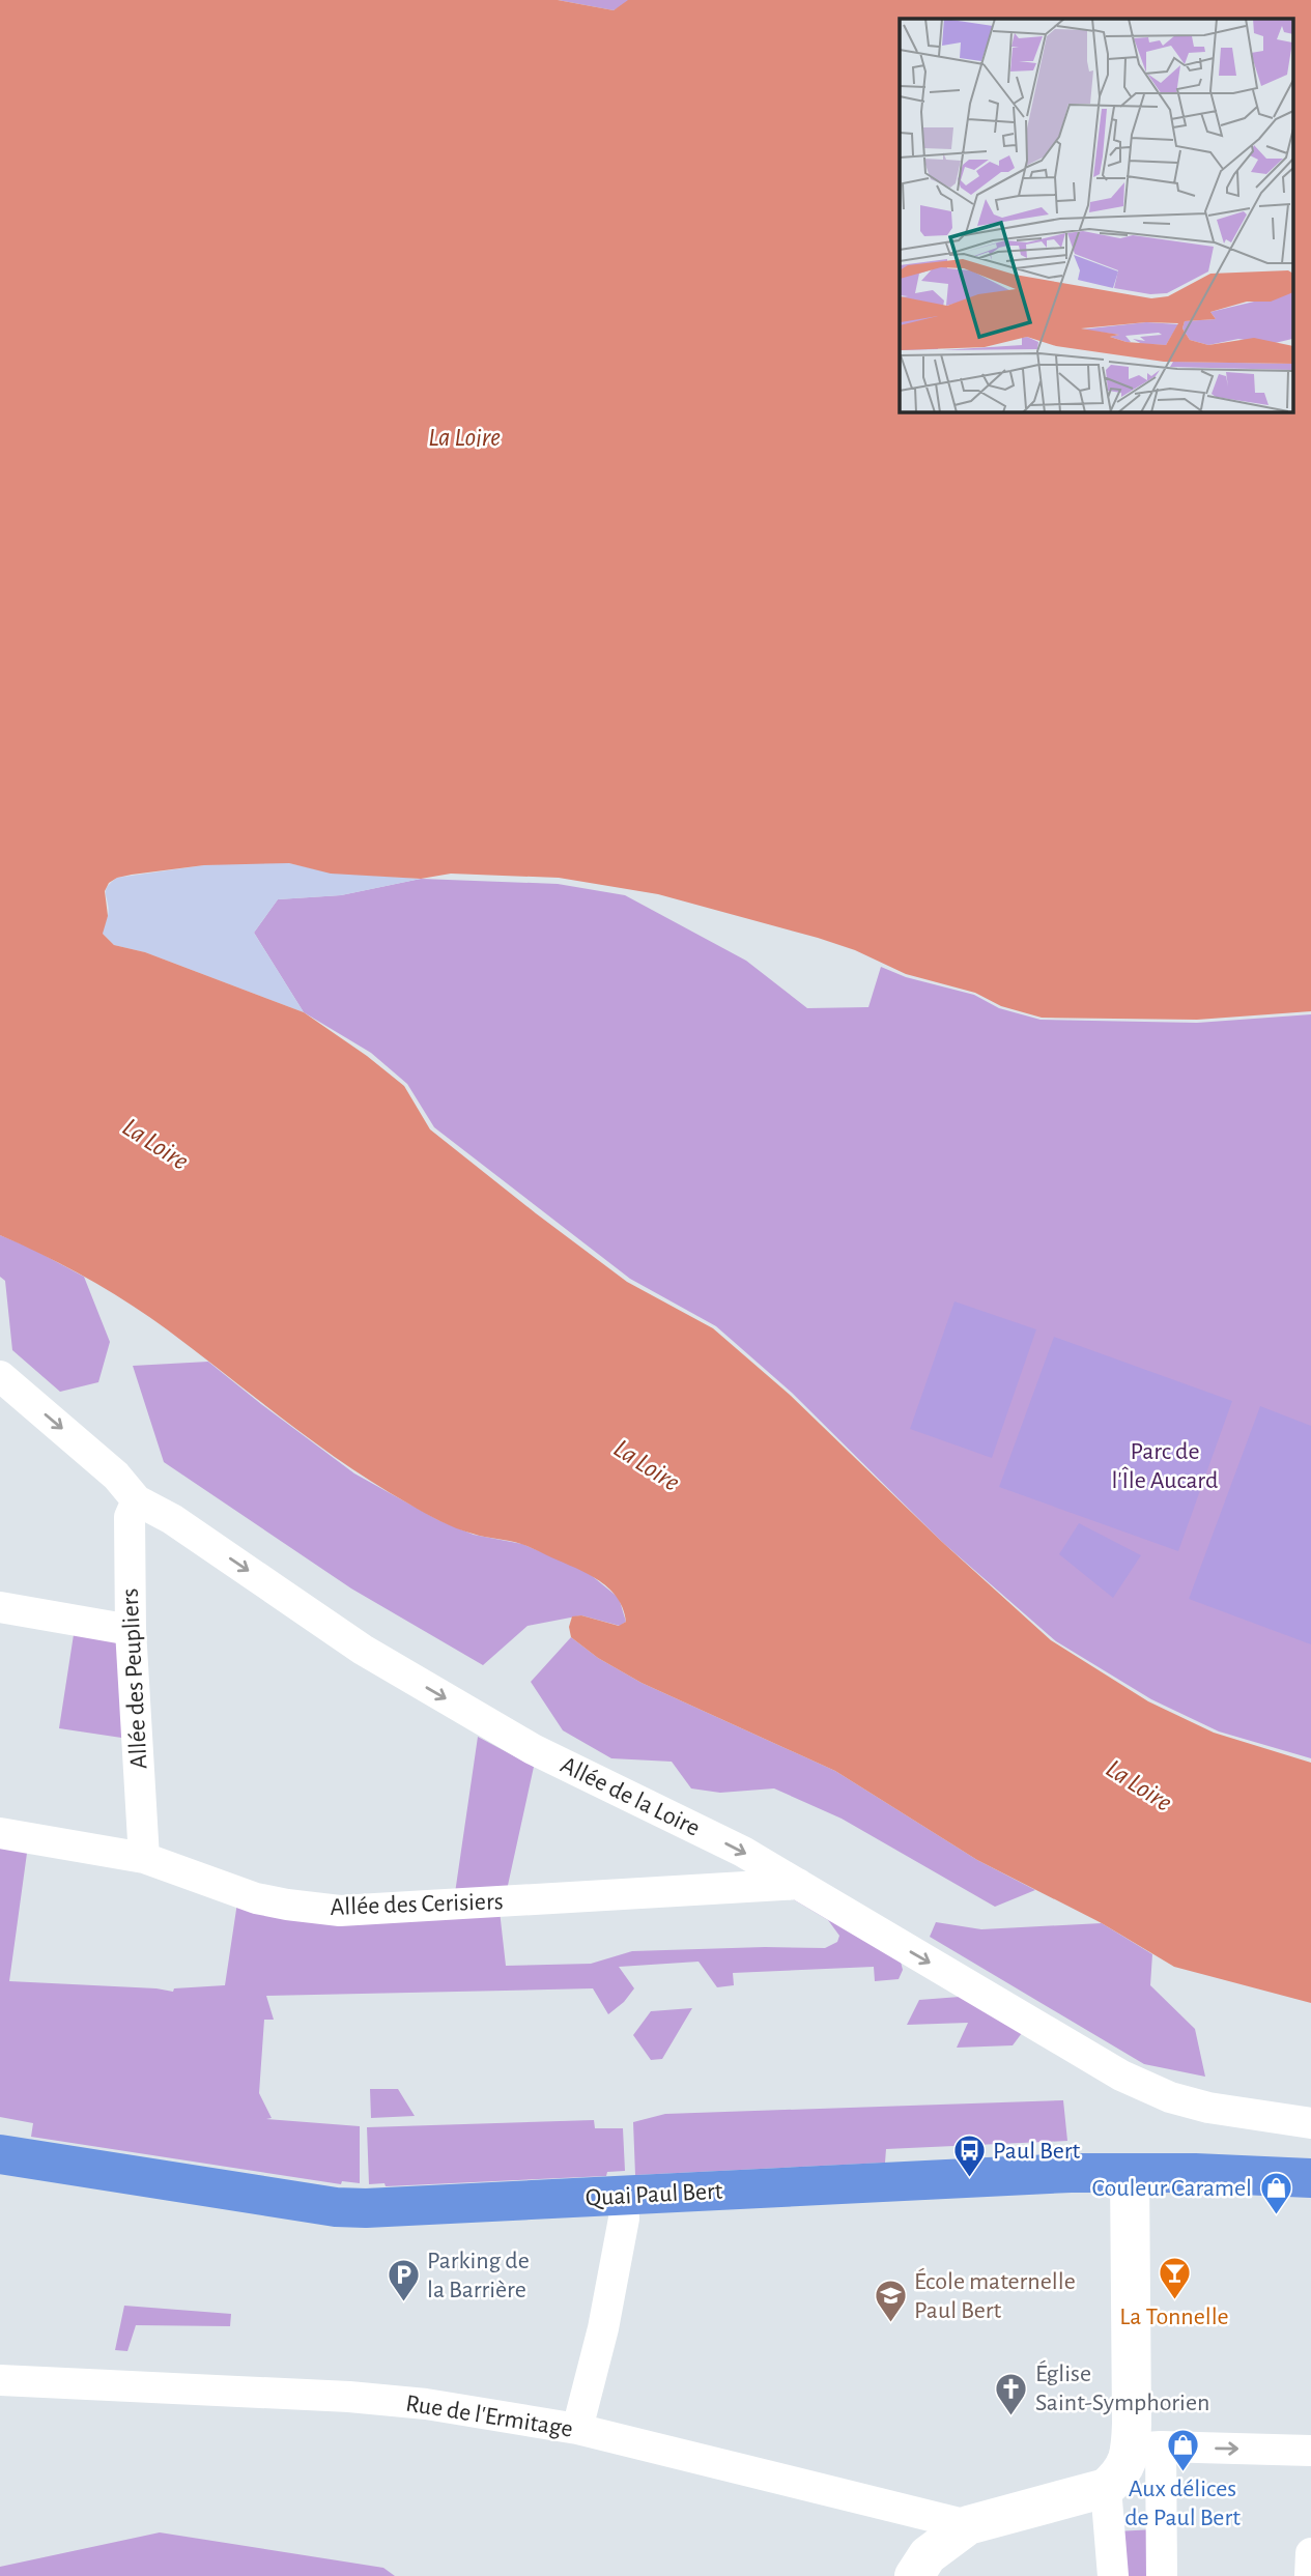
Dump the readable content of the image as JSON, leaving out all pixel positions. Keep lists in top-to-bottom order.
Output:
{
  "streets": {
    "main road": ["Quai Paul Bert"],
    "street": [
      "Allée des Peupliers",
      "Allée de la Loire",
      "Allée des Cerisiers",
      "Rue de l'Ermitage"
    ]
  },
  "crossings": [
    ["Allée des Peupliers", "Allée de la Loire"],
    ["Allée des Peupliers", "Allée des Cerisiers"],
    ["Allée de la Loire", "Allée des Cerisiers"]
  ],
  "one_way": ["Allée de la Loire"],
  "water": ["La Loire"],
  "parks": ["Parc de l'Île Aucard"],
  "places": {
    "bus stop": ["Paul Bert"],
    "shop": ["Couleur Caramel", "Aux délices de Paul Bert"],
    "bar": ["La Tonnelle"],
    "parking": ["Parking de la Barrière"],
    "school or university": ["École maternelle Paul Bert"],
    "church": ["Église Saint-Symphorien"]
  }
}
